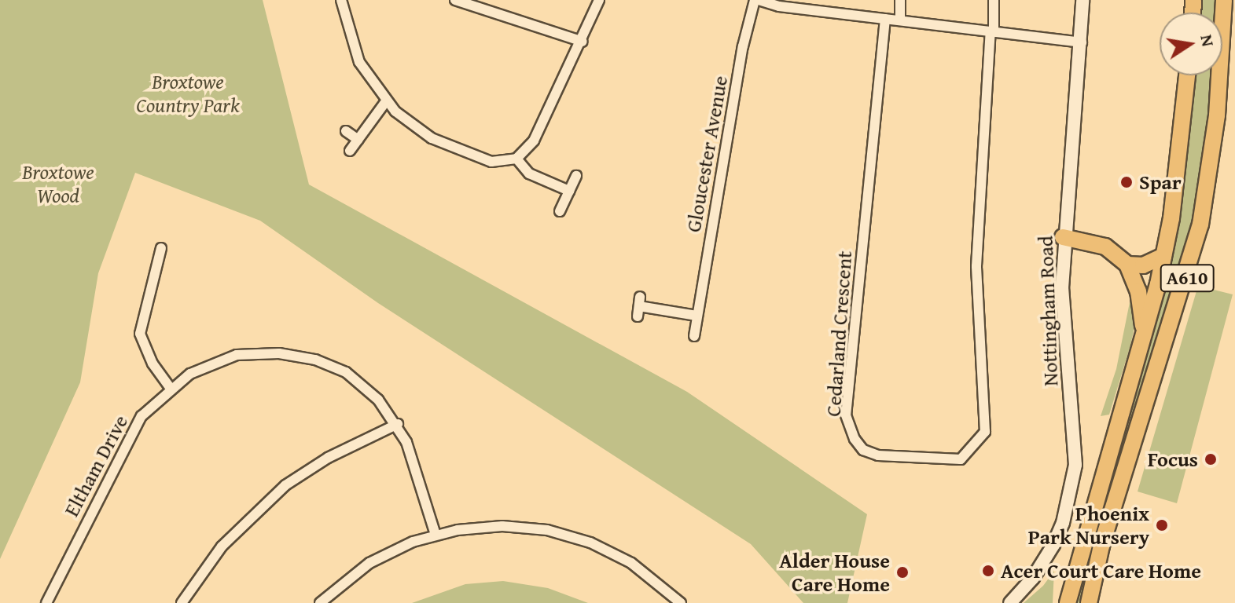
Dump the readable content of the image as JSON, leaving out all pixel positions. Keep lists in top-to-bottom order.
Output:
{
  "streets": {
    "highway": ["A610"],
    "street": [
      "Gloucester Avenue",
      "Nottingham Road",
      "Cedarland Crescent",
      "Eltham Drive"
    ]
  },
  "parks": ["Broxtowe Country Park", "Broxtowe Wood"],
  "places": [
    "Spar",
    "Focus",
    "Phoenix Park Nursery",
    "Acer Court Care Home",
    "Alder House Care Home"
  ],
  "north": "right"
}
